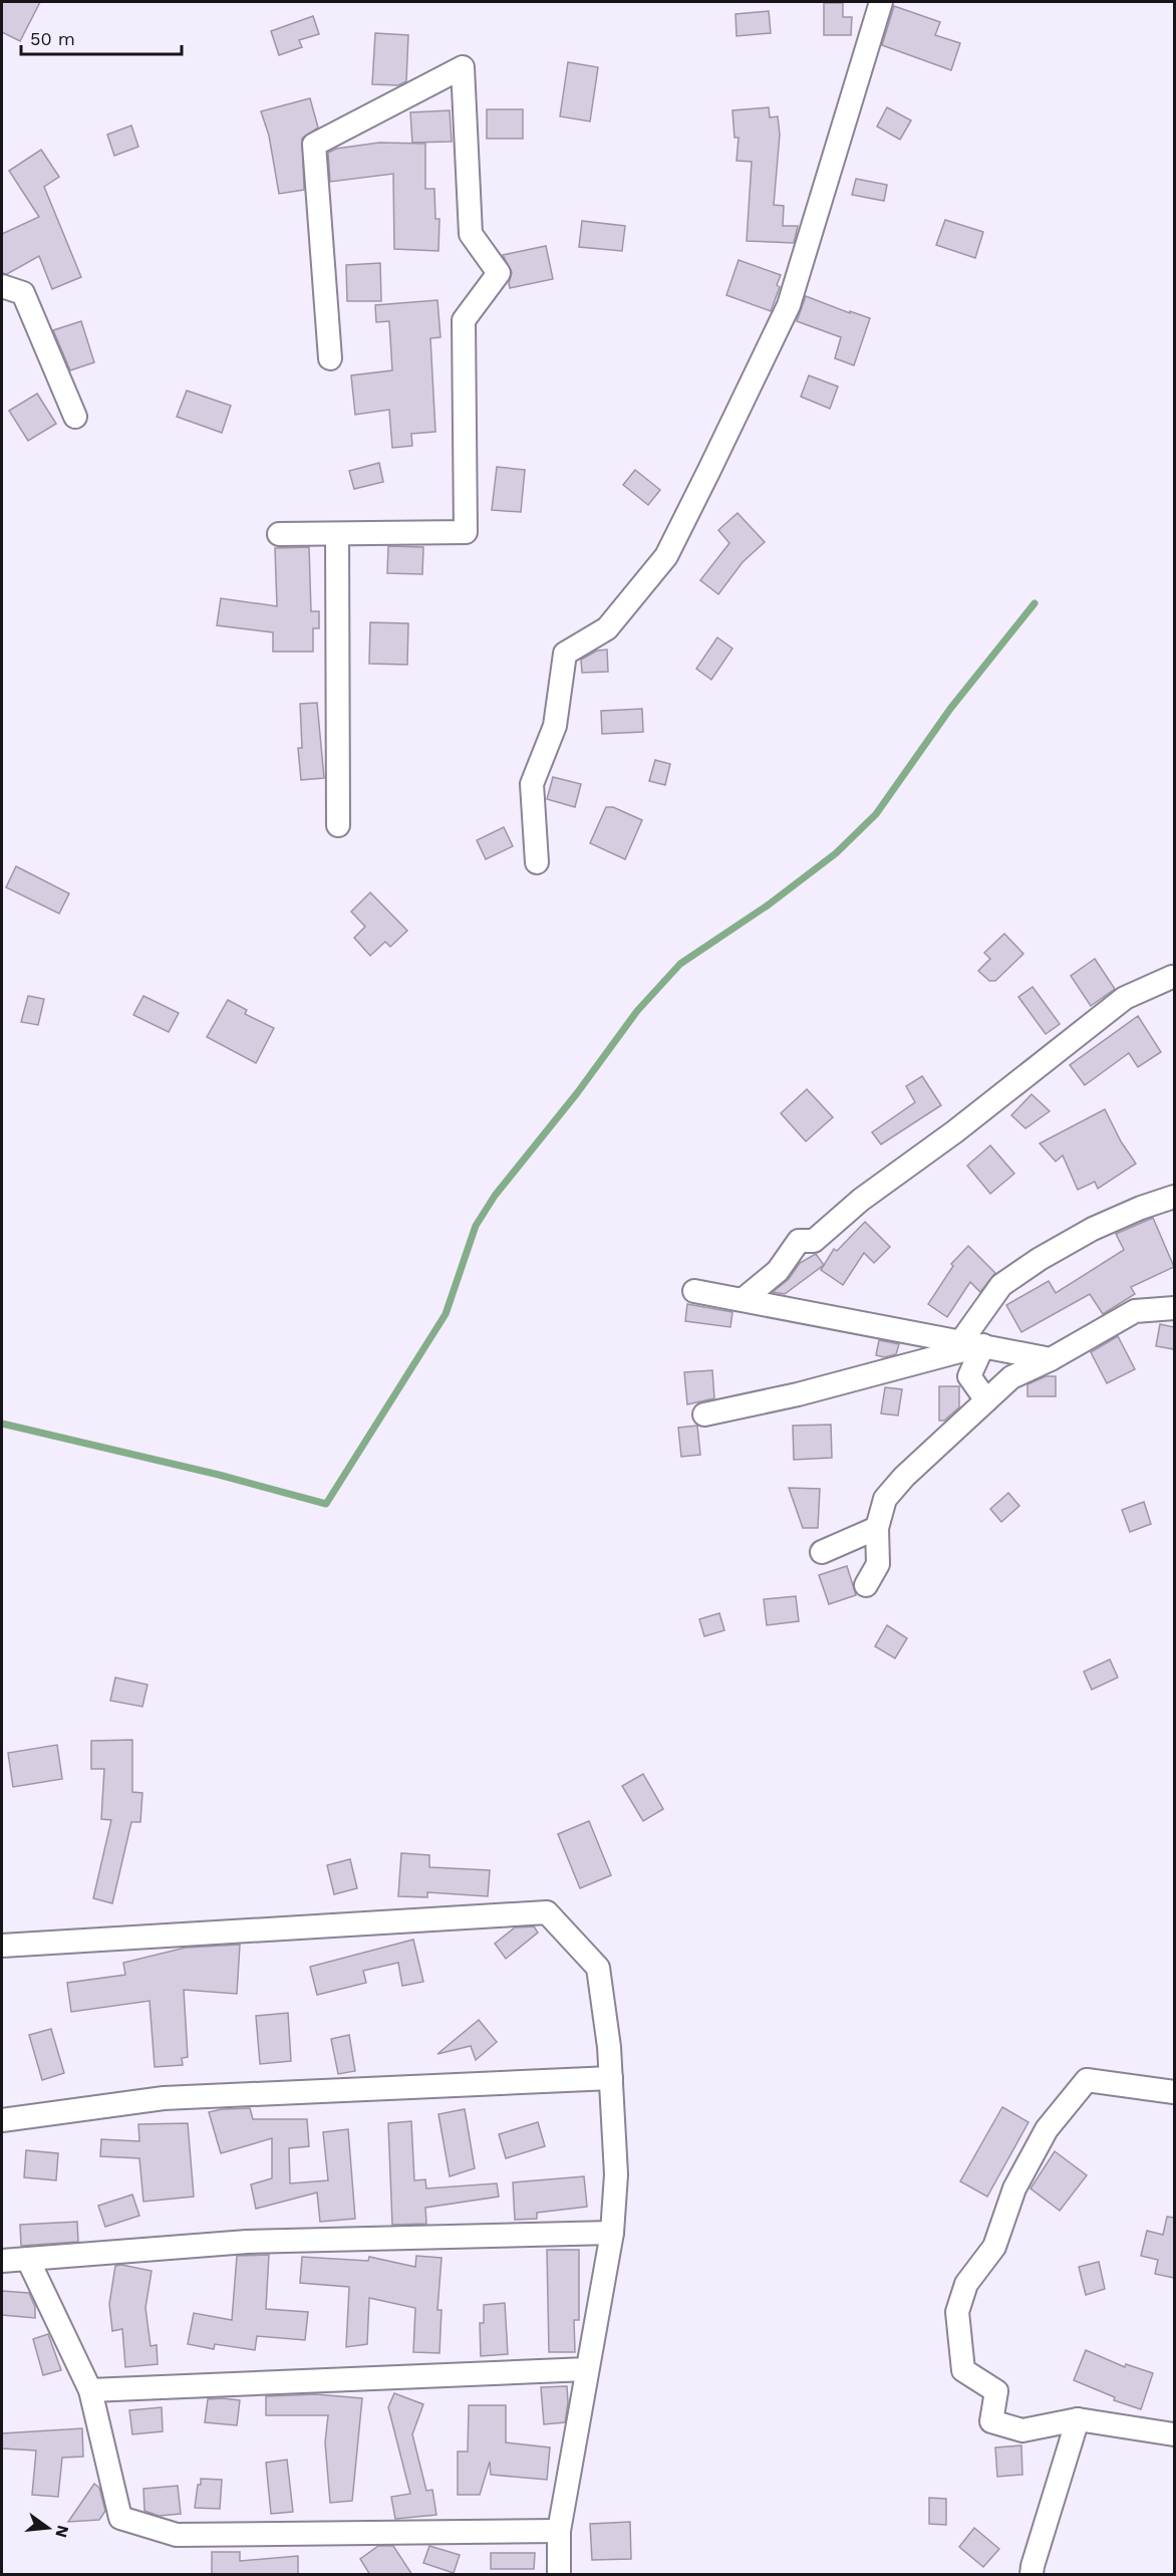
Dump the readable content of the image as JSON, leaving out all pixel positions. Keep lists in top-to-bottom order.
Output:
{
  "scale_bar": "50 m",
  "north": "right"
}
